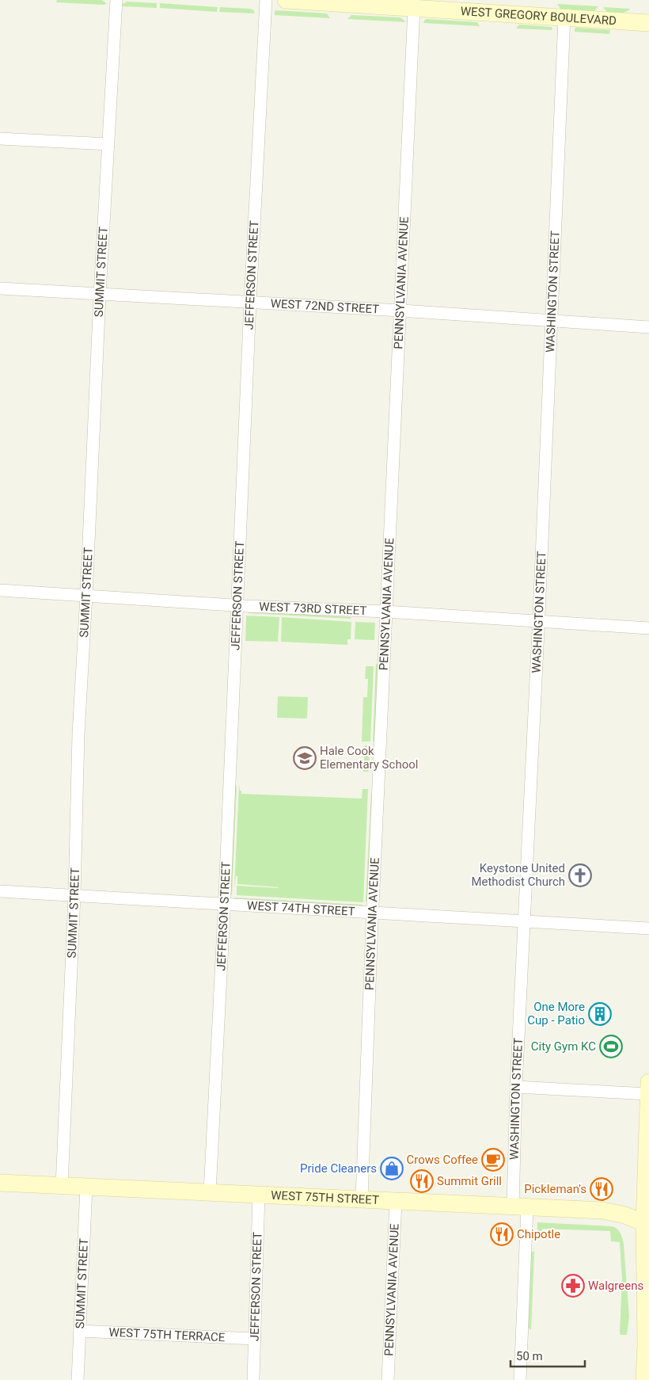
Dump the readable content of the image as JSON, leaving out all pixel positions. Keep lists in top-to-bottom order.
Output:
{
  "streets": {
    "main road": ["WEST GREGORY BOULEVARD", "WEST 75TH STREET"],
    "street": [
      "SUMMIT STREET",
      "JEFFERSON STREET",
      "PENNSYLVANIA AVENUE",
      "WASHINGTON STREET",
      "WEST 72ND STREET",
      "WEST 73RD STREET",
      "WEST 74TH STREET",
      "WEST 75TH TERRACE"
    ]
  },
  "crossings": [
    ["WEST GREGORY BOULEVARD", "PENNSYLVANIA AVENUE"],
    ["WEST GREGORY BOULEVARD", "WASHINGTON STREET"],
    ["SUMMIT STREET", "WEST 72ND STREET"],
    ["SUMMIT STREET", "WEST 73RD STREET"],
    ["SUMMIT STREET", "WEST 74TH STREET"],
    ["SUMMIT STREET", "WEST 75TH STREET"],
    ["SUMMIT STREET", "WEST 75TH TERRACE"],
    ["JEFFERSON STREET", "WEST 72ND STREET"],
    ["JEFFERSON STREET", "WEST 73RD STREET"],
    ["JEFFERSON STREET", "WEST 74TH STREET"],
    ["JEFFERSON STREET", "WEST 75TH STREET"],
    ["JEFFERSON STREET", "WEST 75TH TERRACE"],
    ["PENNSYLVANIA AVENUE", "WEST 72ND STREET"],
    ["PENNSYLVANIA AVENUE", "WEST 73RD STREET"],
    ["PENNSYLVANIA AVENUE", "WEST 74TH STREET"],
    ["PENNSYLVANIA AVENUE", "WEST 75TH STREET"],
    ["WASHINGTON STREET", "WEST 72ND STREET"],
    ["WASHINGTON STREET", "WEST 73RD STREET"],
    ["WASHINGTON STREET", "WEST 74TH STREET"],
    ["WASHINGTON STREET", "WEST 75TH STREET"]
  ],
  "places": {
    "school or university": ["Hale Cook Elementary School"],
    "church": ["Keystone United Methodist Church"],
    "building": ["One More Cup - Patio"],
    "sports": ["City Gym KC"],
    "cafe": ["Crows Coffee"],
    "shop": ["Pride Cleaners"],
    "restaurant": ["Summit Grill", "Pickleman's", "Chipotle"],
    "pharmacy": ["Walgreens"]
  },
  "scale_bar": "50 m"
}
